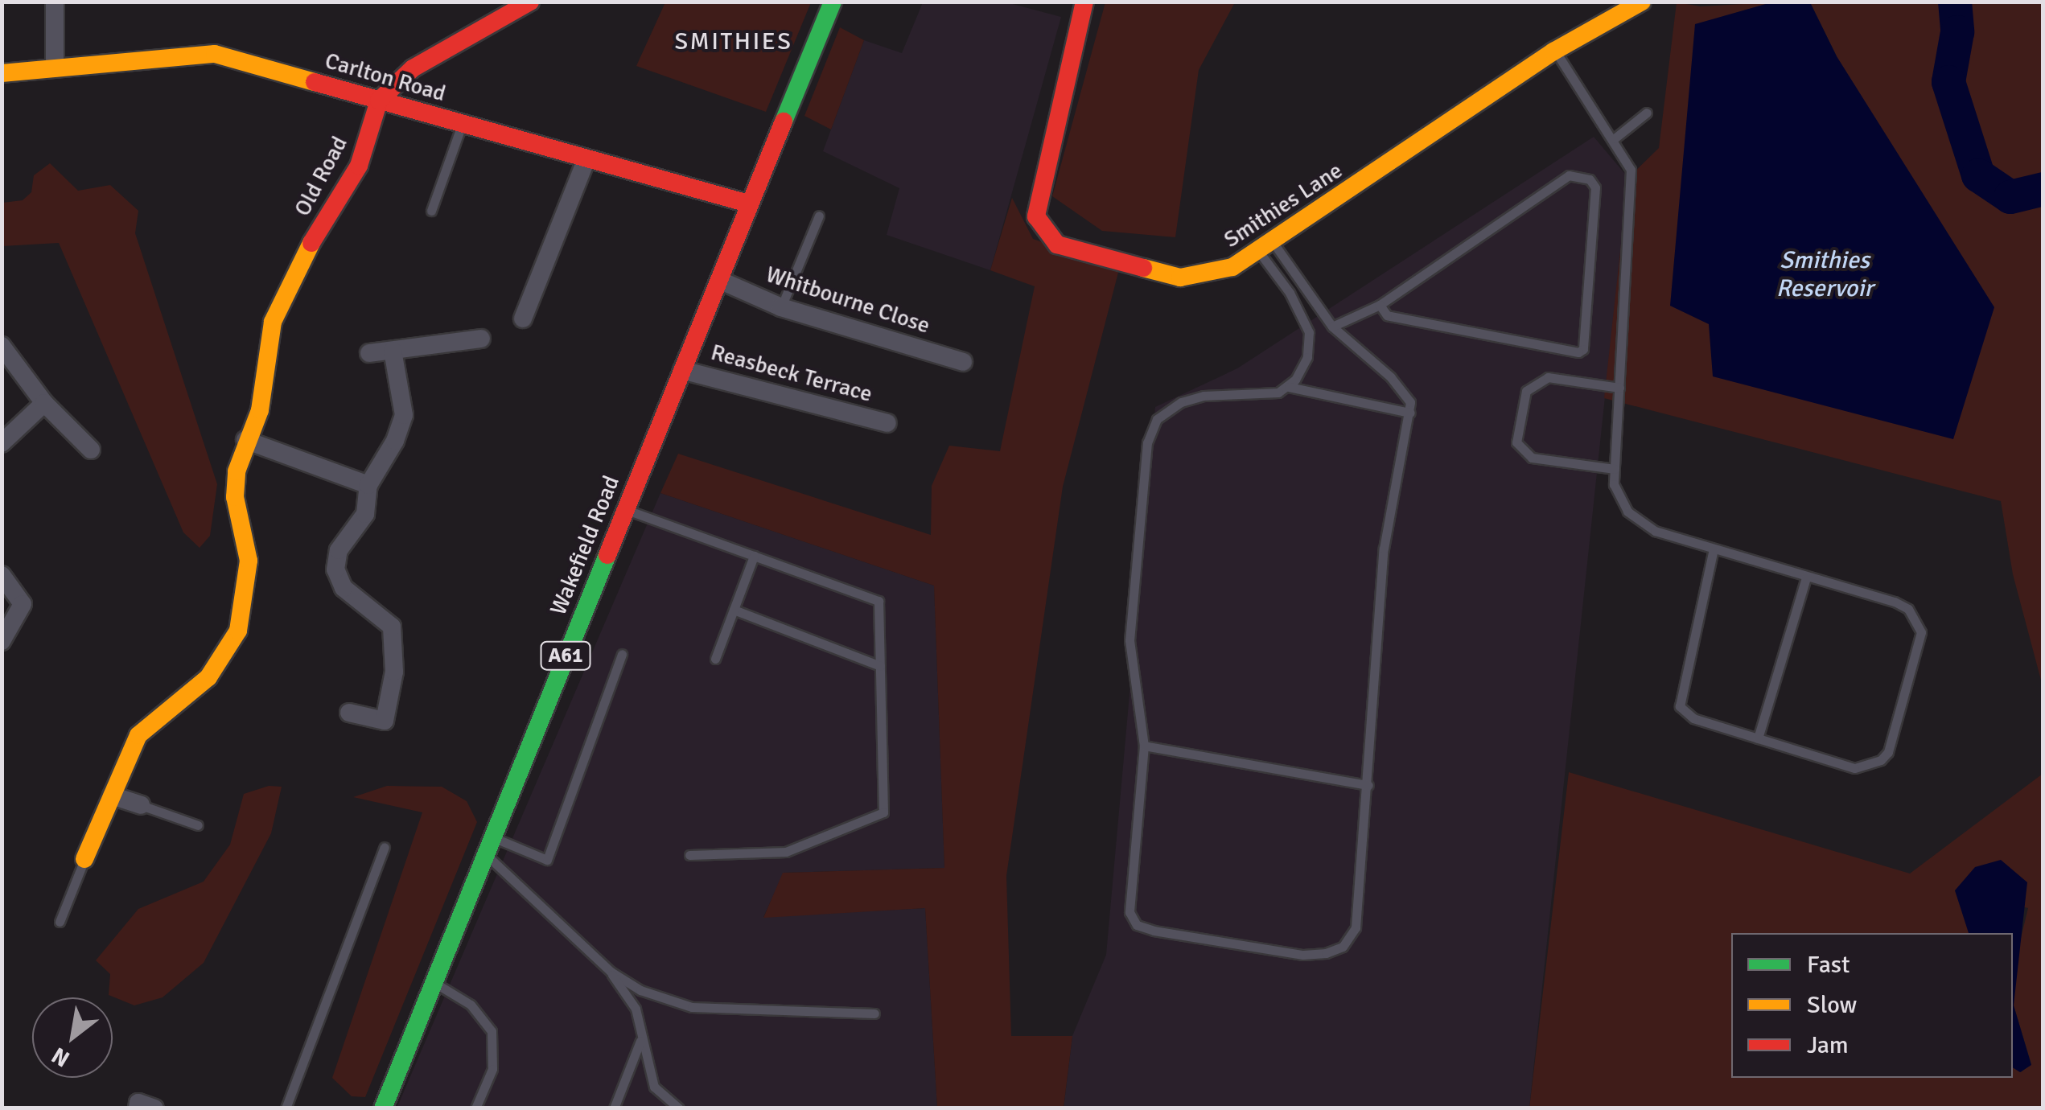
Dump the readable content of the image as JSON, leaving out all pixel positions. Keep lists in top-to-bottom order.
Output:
{
  "streets": {
    "main road": [
      "Carlton Road",
      "Old Road",
      "Smithies Lane",
      "Wakefield Road",
      "A61"
    ],
    "street": ["Whitbourne Close", "Reasbeck Terrace"]
  },
  "crossings": [
    ["Carlton Road", "Old Road"],
    ["Carlton Road", "Wakefield Road"],
    ["Whitbourne Close", "Wakefield Road"],
    ["Reasbeck Terrace", "Wakefield Road"]
  ],
  "districts": ["SMITHIES"],
  "water": ["Smithies Reservoir"],
  "legend": ["Fast", "Slow", "Jam"],
  "north": "bottom left"
}
